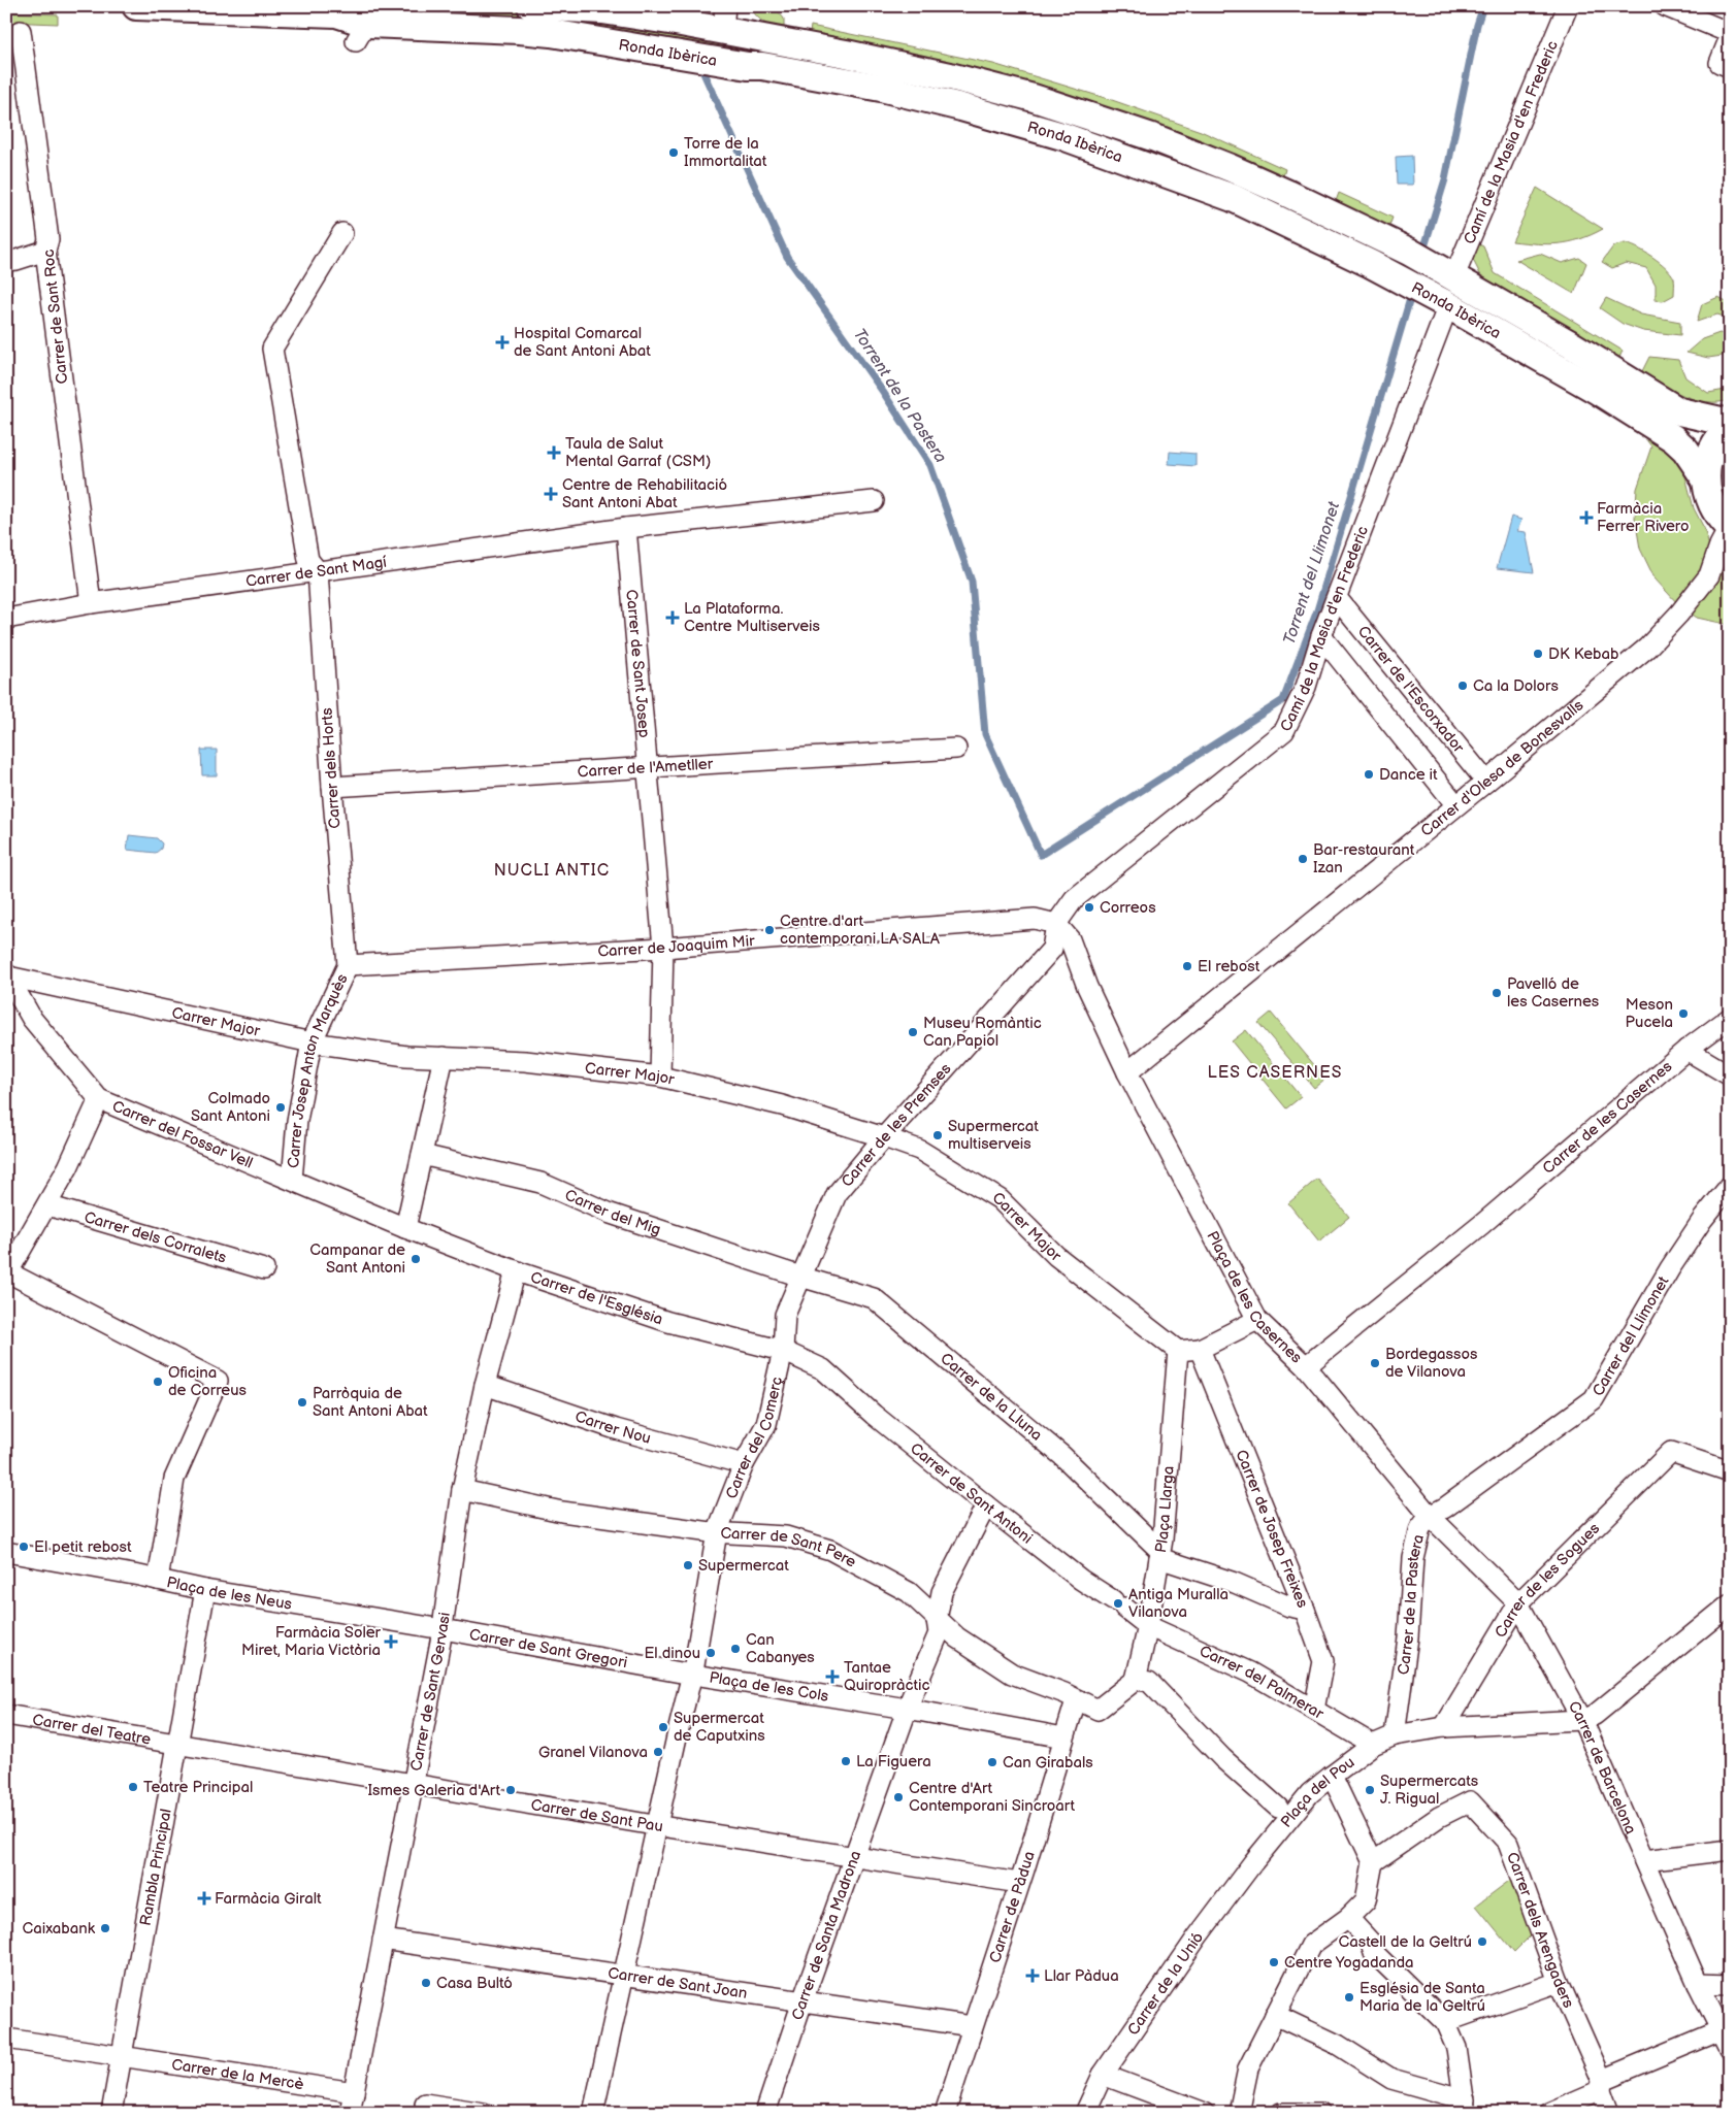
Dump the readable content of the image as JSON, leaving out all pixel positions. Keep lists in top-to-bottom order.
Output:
{
  "streets": {
    "street": [
      "Ronda Ibèrica",
      "Camí de la Masia d'en Frederic",
      "Carrer de Sant Roc",
      "Carrer de Sant Magí",
      "Carrer de Sant Josep",
      "Carrer de l'Escorxador",
      "Carrer dels Horts",
      "Carrer de l'Ametller",
      "Carrer d'Olesa de Bonesvalls",
      "Carrer de Joaquim Mir",
      "Carrer Major",
      "Carrer Josep Anton Marquès",
      "Carrer de les Casernes",
      "Carrer de les Premses",
      "Carrer del Fossar Vell",
      "Carrer del Mig",
      "Carrer dels Corralets",
      "Plaça de les Casernes",
      "Carrer de l'Església",
      "Carrer del Llimonet",
      "Carrer de la Lluna",
      "Carrer Nou",
      "Carrer del Comerç",
      "Carrer de Sant Antoni",
      "Plaça Llarga",
      "Carrer de Josep Freixes",
      "Carrer de Sant Pere",
      "Carrer de les Sogues",
      "Plaça de les Neus",
      "Carrer de la Pastera",
      "Carrer de Sant Gregori",
      "Carrer del Palmerar",
      "Plaça de les Cols",
      "Carrer de Sant Gervasi",
      "Carrer del Teatre",
      "Carrer de Barcelona",
      "Plaça del Pou",
      "Carrer de Sant Pau",
      "Rambla Principal",
      "Carrer de Pàdua",
      "Carrer dels Arengaders",
      "Carrer de Santa Madrona",
      "Carrer de Sant Joan",
      "Carrer de la Unió",
      "Carrer de la Mercè"
    ]
  },
  "crossings": [
    ["Ronda Ibèrica", "Camí de la Masia d'en Frederic"],
    ["Camí de la Masia d'en Frederic", "Carrer de l'Escorxador"],
    ["Camí de la Masia d'en Frederic", "Carrer de Joaquim Mir"],
    ["Camí de la Masia d'en Frederic", "Carrer de les Premses"],
    ["Camí de la Masia d'en Frederic", "Plaça de les Casernes"],
    ["Carrer de Sant Roc", "Carrer de Sant Magí"],
    ["Carrer de Sant Magí", "Carrer de Sant Josep"],
    ["Carrer de Sant Magí", "Carrer dels Horts"],
    ["Carrer de Sant Josep", "Carrer de l'Ametller"],
    ["Carrer de Sant Josep", "Carrer de Joaquim Mir"],
    ["Carrer de Sant Josep", "Carrer Major"],
    ["Carrer de l'Escorxador", "Carrer d'Olesa de Bonesvalls"],
    ["Carrer dels Horts", "Carrer de l'Ametller"],
    ["Carrer dels Horts", "Carrer de Joaquim Mir"],
    ["Carrer dels Horts", "Carrer Josep Anton Marquès"],
    ["Carrer d'Olesa de Bonesvalls", "Plaça de les Casernes"],
    ["Carrer de Joaquim Mir", "Carrer Josep Anton Marquès"],
    ["Carrer de Joaquim Mir", "Carrer de les Premses"],
    ["Carrer de Joaquim Mir", "Plaça de les Casernes"],
    ["Carrer Major", "Carrer Josep Anton Marquès"],
    ["Carrer Major", "Carrer de les Premses"],
    ["Carrer Major", "Carrer del Fossar Vell"],
    ["Carrer Major", "Plaça Llarga"],
    ["Carrer Josep Anton Marquès", "Carrer del Fossar Vell"],
    ["Carrer de les Casernes", "Plaça de les Casernes"],
    ["Carrer de les Premses", "Carrer del Mig"],
    ["Carrer de les Premses", "Plaça de les Casernes"],
    ["Carrer de les Premses", "Carrer de l'Església"],
    ["Carrer de les Premses", "Carrer de la Lluna"],
    ["Carrer de les Premses", "Carrer del Comerç"],
    ["Carrer de les Premses", "Carrer de Sant Antoni"],
    ["Carrer del Fossar Vell", "Carrer de l'Església"],
    ["Carrer del Mig", "Carrer de la Lluna"],
    ["Plaça de les Casernes", "Carrer de la Pastera"],
    ["Carrer de l'Església", "Carrer del Comerç"],
    ["Carrer de l'Església", "Carrer de Sant Antoni"],
    ["Carrer de l'Església", "Carrer de Sant Gervasi"],
    ["Carrer del Llimonet", "Carrer de la Pastera"],
    ["Carrer del Llimonet", "Carrer de Barcelona"],
    ["Carrer de la Lluna", "Plaça Llarga"],
    ["Carrer Nou", "Carrer del Comerç"],
    ["Carrer Nou", "Carrer de Sant Gervasi"],
    ["Carrer del Comerç", "Carrer de Sant Antoni"],
    ["Carrer del Comerç", "Carrer de Sant Pere"],
    ["Carrer del Comerç", "Carrer de Sant Gregori"],
    ["Carrer del Comerç", "Plaça de les Cols"],
    ["Carrer de Sant Antoni", "Plaça Llarga"],
    ["Carrer de Sant Antoni", "Carrer del Palmerar"],
    ["Plaça Llarga", "Carrer del Palmerar"],
    ["Carrer de Josep Freixes", "Carrer del Palmerar"],
    ["Carrer de Sant Pere", "Carrer de Sant Gervasi"],
    ["Carrer de Sant Pere", "Carrer de Pàdua"],
    ["Carrer de les Sogues", "Carrer de Barcelona"],
    ["Carrer de les Sogues", "Plaça del Pou"],
    ["Plaça de les Neus", "Carrer de Sant Gregori"],
    ["Plaça de les Neus", "Rambla Principal"],
    ["Carrer de la Pastera", "Carrer de Barcelona"],
    ["Carrer de la Pastera", "Plaça del Pou"],
    ["Carrer de Sant Gregori", "Plaça de les Cols"],
    ["Carrer de Sant Gregori", "Carrer de Sant Gervasi"],
    ["Carrer del Palmerar", "Plaça del Pou"],
    ["Plaça de les Cols", "Carrer de Sant Pau"],
    ["Plaça de les Cols", "Carrer de Pàdua"],
    ["Plaça de les Cols", "Carrer de Santa Madrona"],
    ["Plaça de les Cols", "Carrer de Sant Joan"],
    ["Carrer de Sant Gervasi", "Carrer de Sant Pau"],
    ["Carrer de Sant Gervasi", "Carrer de Sant Joan"],
    ["Carrer de Sant Gervasi", "Carrer de la Mercè"],
    ["Carrer del Teatre", "Carrer de Sant Pau"],
    ["Carrer del Teatre", "Rambla Principal"],
    ["Carrer de Barcelona", "Plaça del Pou"],
    ["Plaça del Pou", "Carrer de la Unió"],
    ["Carrer de Sant Pau", "Rambla Principal"],
    ["Carrer de Sant Pau", "Carrer de Pàdua"],
    ["Carrer de Sant Pau", "Carrer de Santa Madrona"],
    ["Rambla Principal", "Carrer de la Mercè"],
    ["Carrer de Pàdua", "Carrer de Sant Joan"],
    ["Carrer de Santa Madrona", "Carrer de Sant Joan"]
  ],
  "districts": ["NUCLI ANTIC", "LES CASERNES"],
  "water": ["Torrent de la Pastera", "Torrent del Llimonet"],
  "places": {
    "other": [
      "Torre de la Immortalitat",
      "DK Kebab",
      "Ca la Dolors",
      "Dance it",
      "Bar-restaurant Izan",
      "Correos",
      "Centre d'art contemporani LA SALA",
      "El rebost",
      "Pavelló de les Casernes",
      "Meson Pucela",
      "Museu Romàntic Can Papiol",
      "Colmado Sant Antoni",
      "Supermercat multiserveis",
      "Campanar de Sant Antoni",
      "Bordegassos de Vilanova",
      "Oficina de Correus",
      "Parròquia de Sant Antoni Abat",
      "El petit rebost",
      "Supermercat",
      "Antiga Muralla Vilanova",
      "Can Cabanyes",
      "El dinou",
      "Supermercat de Caputxins",
      "Granel Vilanova",
      "La Figuera",
      "Can Girabals",
      "Teatre Principal",
      "Ismes Galeria d'Art",
      "Supermercats J. Rigual",
      "Centre d'Art Contemporani Sincroart",
      "Caixabank",
      "Castell de la Geltrú",
      "Centre Yogadanda",
      "Casa Bultó",
      "Església de Santa Maria de la Geltrú"
    ],
    "health": [
      "Hospital Comarcal de Sant Antoni Abat",
      "Taula de Salut Mental Garraf (CSM)",
      "Centre de Rehabilitació Sant Antoni Abat",
      "Farmàcia Ferrer Rivero",
      "La Plataforma. Centre Multiserveis",
      "Farmàcia Soler Miret, Maria Victòria",
      "Tantae Quiropràctic",
      "Farmàcia Giralt",
      "Llar Pàdua"
    ]
  }
}
